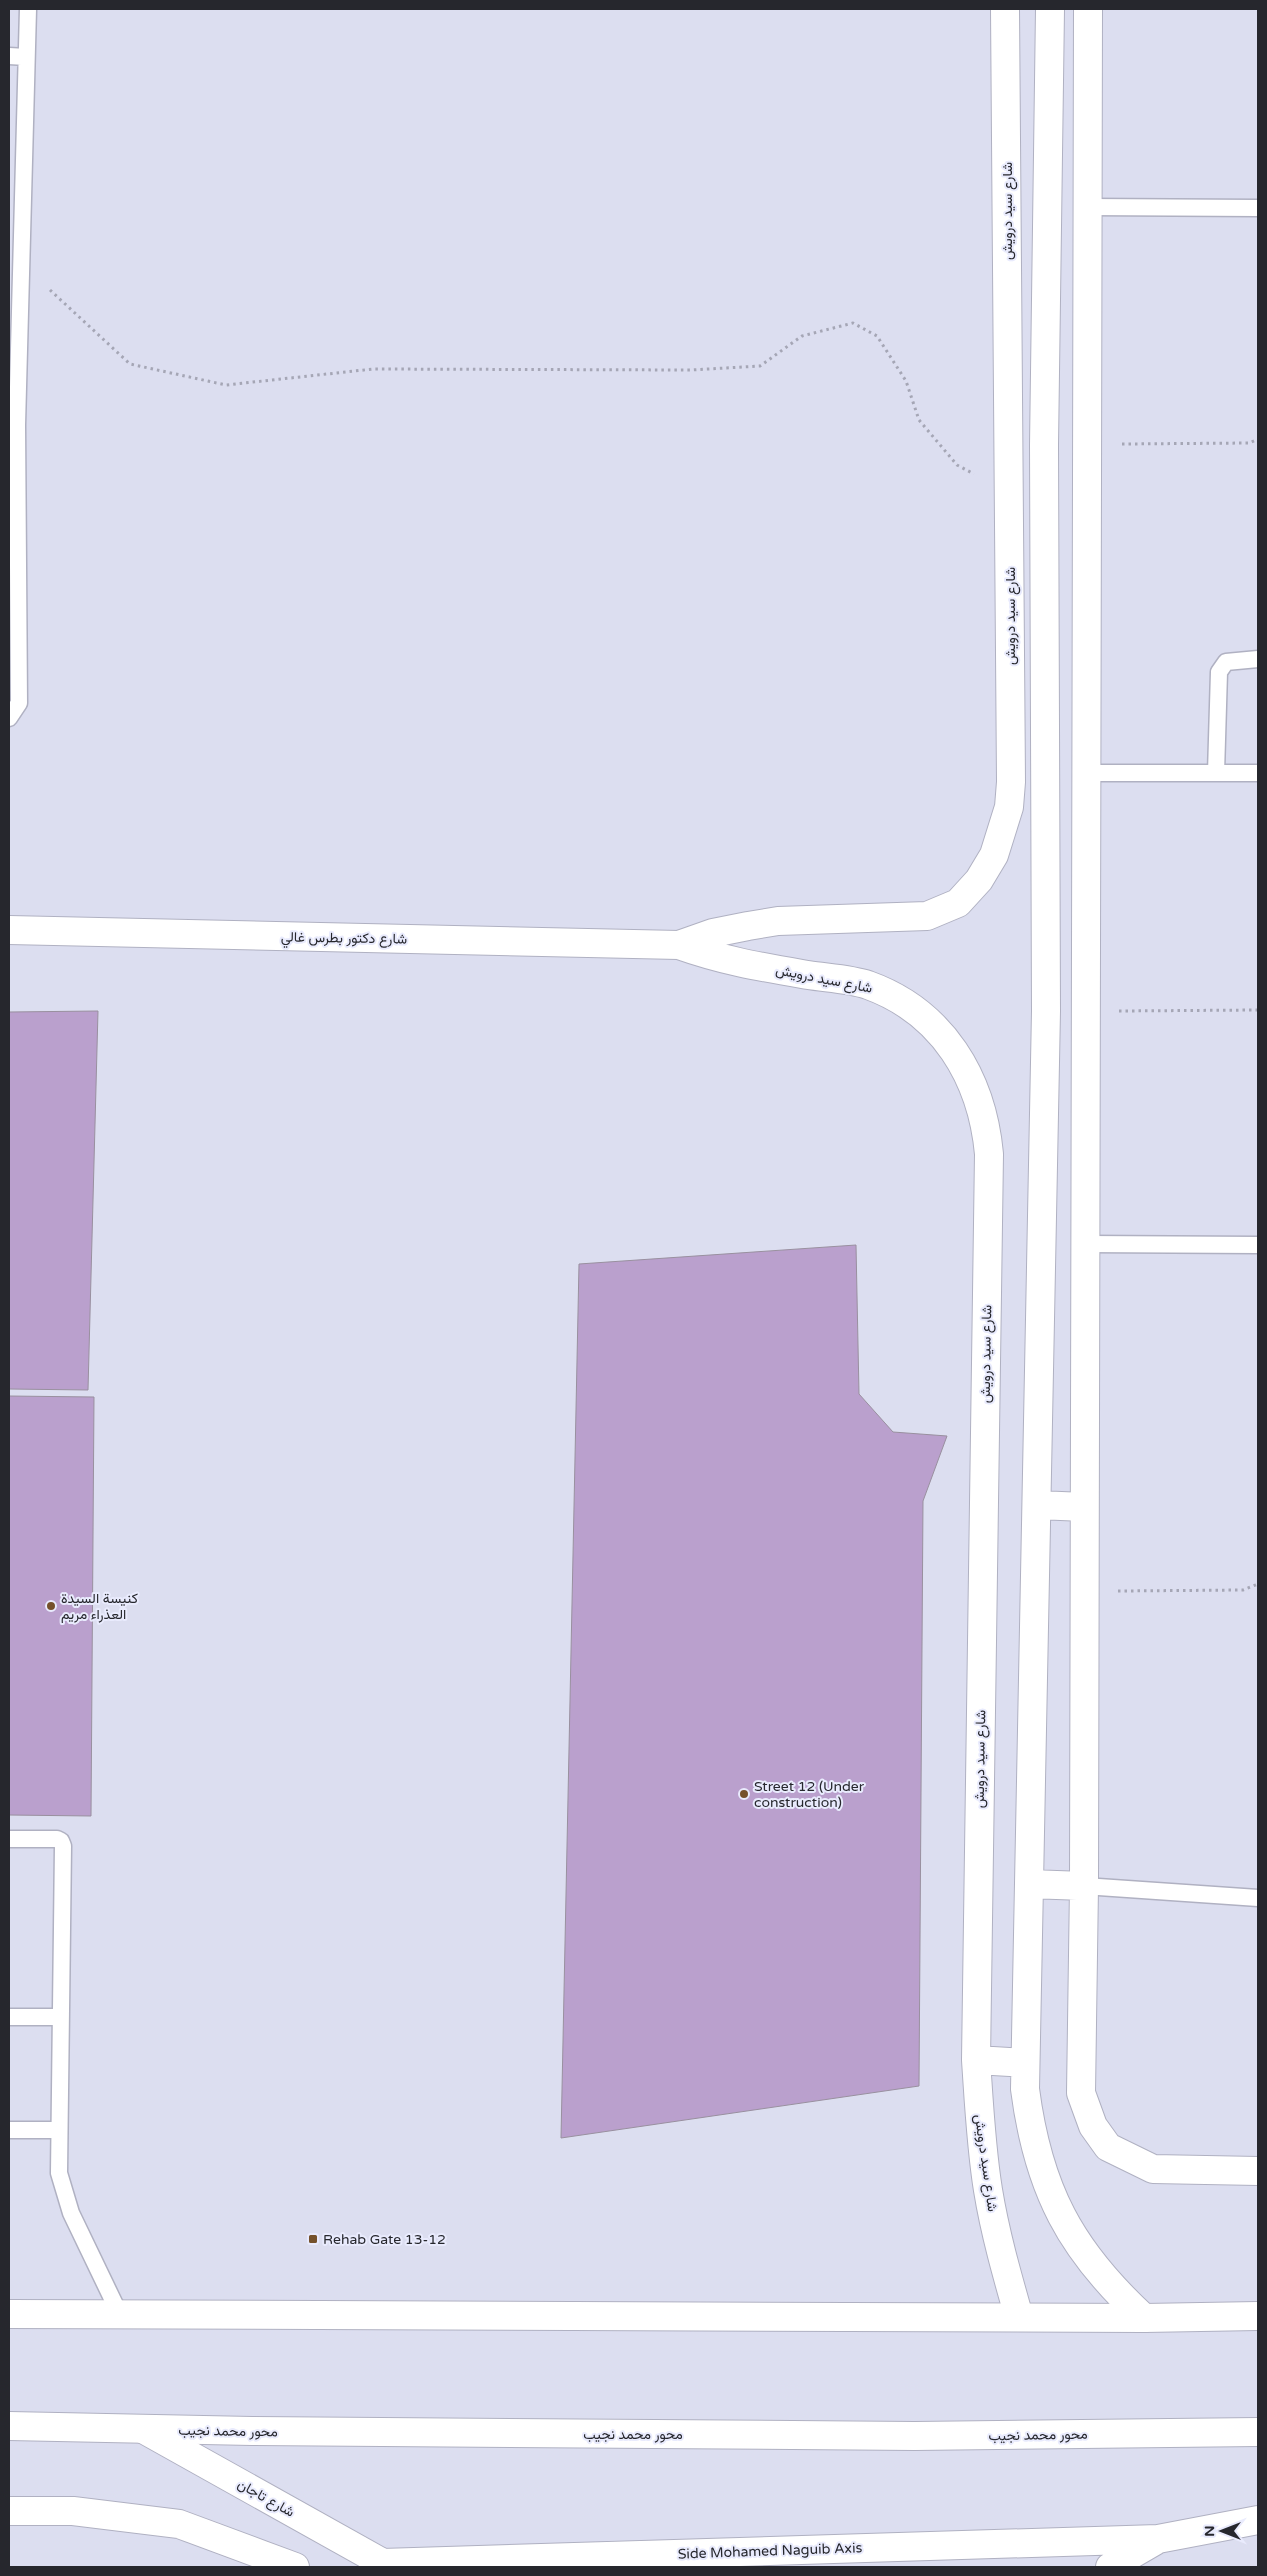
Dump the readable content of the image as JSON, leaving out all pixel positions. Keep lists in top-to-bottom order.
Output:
{
  "streets": {
    "street": [
      "شارع سيد درويش",
      "شارع دكتور بطرس غالي",
      "محور محمد نجيب",
      "شارع تاجان",
      "Side Mohamed Naguib Axis"
    ]
  },
  "crossings": [
    ["شارع سيد درويش", "شارع دكتور بطرس غالي"],
    ["محور محمد نجيب", "شارع تاجان"],
    ["شارع تاجان", "Side Mohamed Naguib Axis"]
  ],
  "places": {
    "other": ["كنيسة السيدة العذراء مريم", "Street 12 (Under construction)"],
    "transit": ["Rehab Gate 13-12"]
  },
  "north": "left"
}
